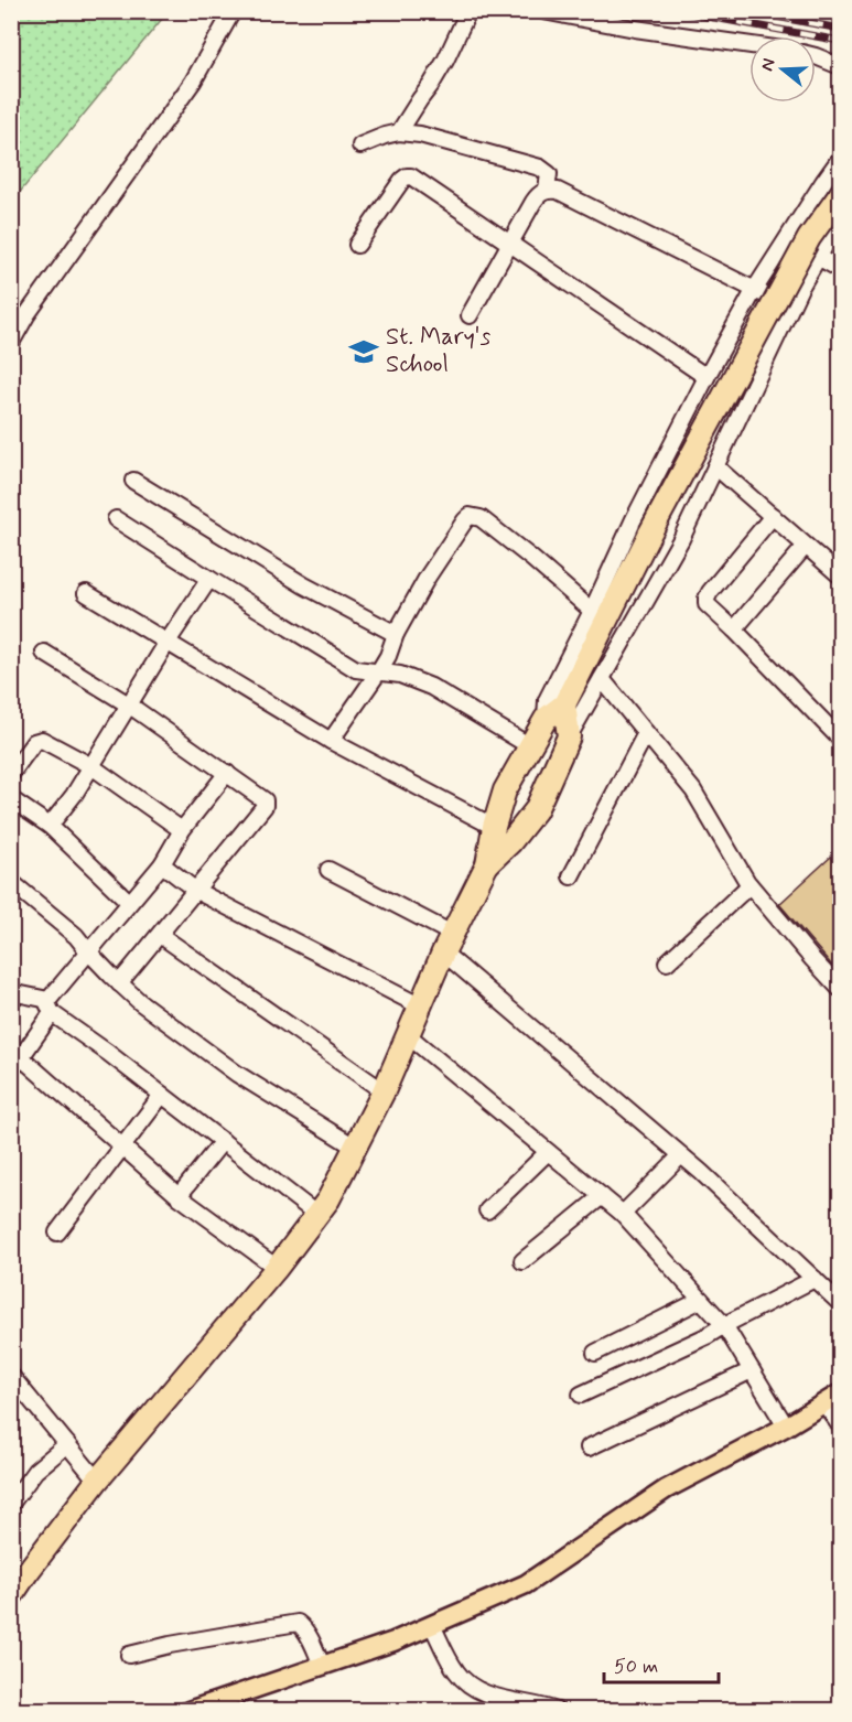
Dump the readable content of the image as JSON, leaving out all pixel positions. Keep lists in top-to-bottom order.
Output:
{
  "places": {
    "school or university": ["St. Mary's School"]
  },
  "scale_bar": "50 m",
  "north": "left"
}
